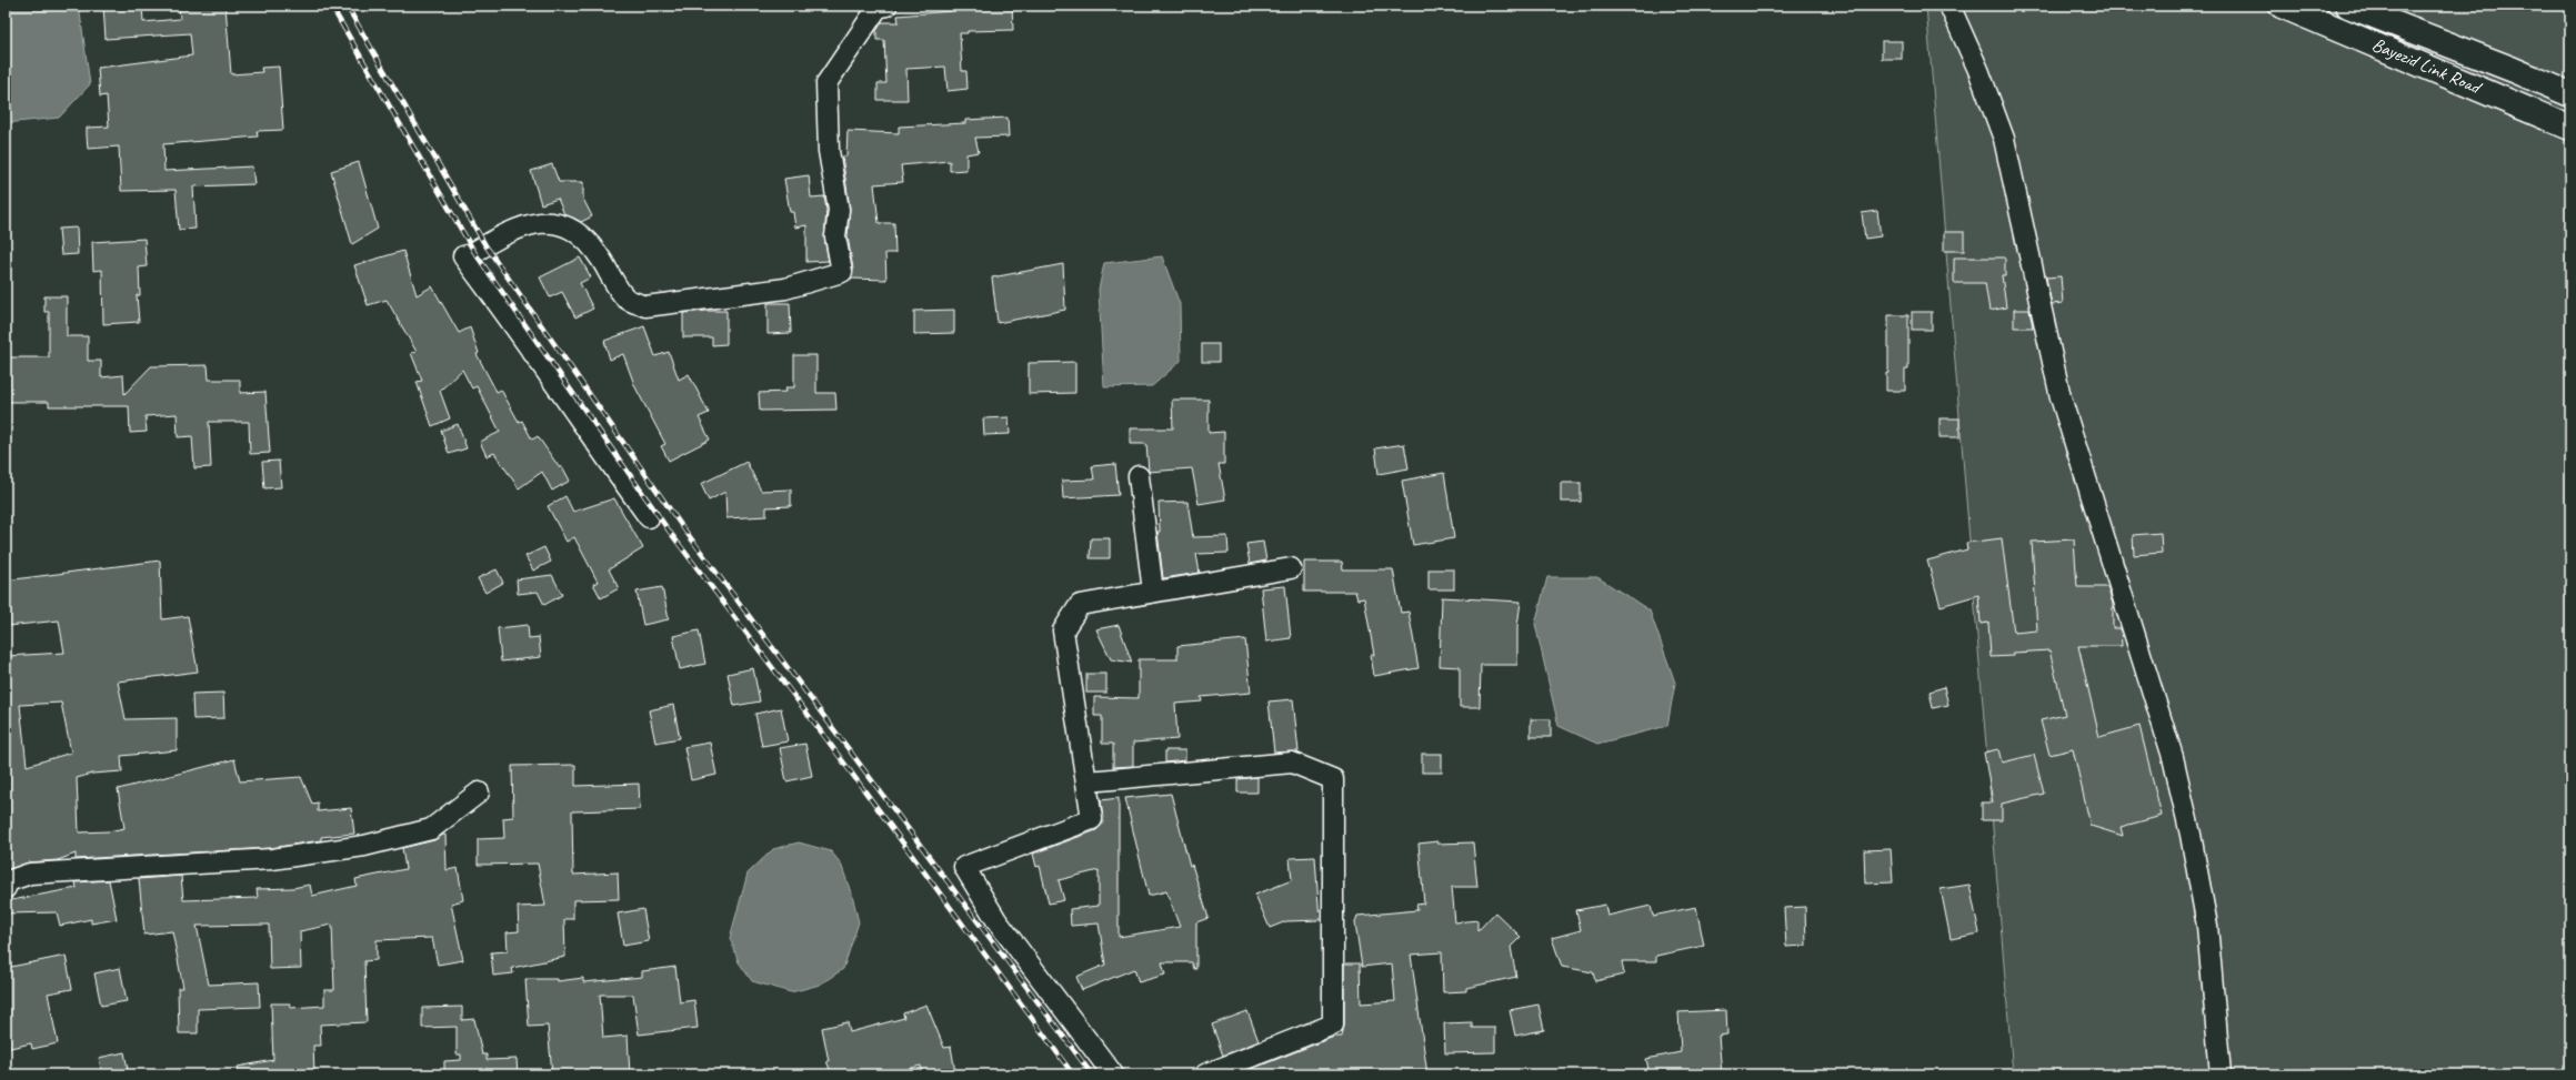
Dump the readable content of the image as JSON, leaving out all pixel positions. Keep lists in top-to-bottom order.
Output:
{
  "streets": {
    "main road": ["Bayezid Link Road"]
  }
}
